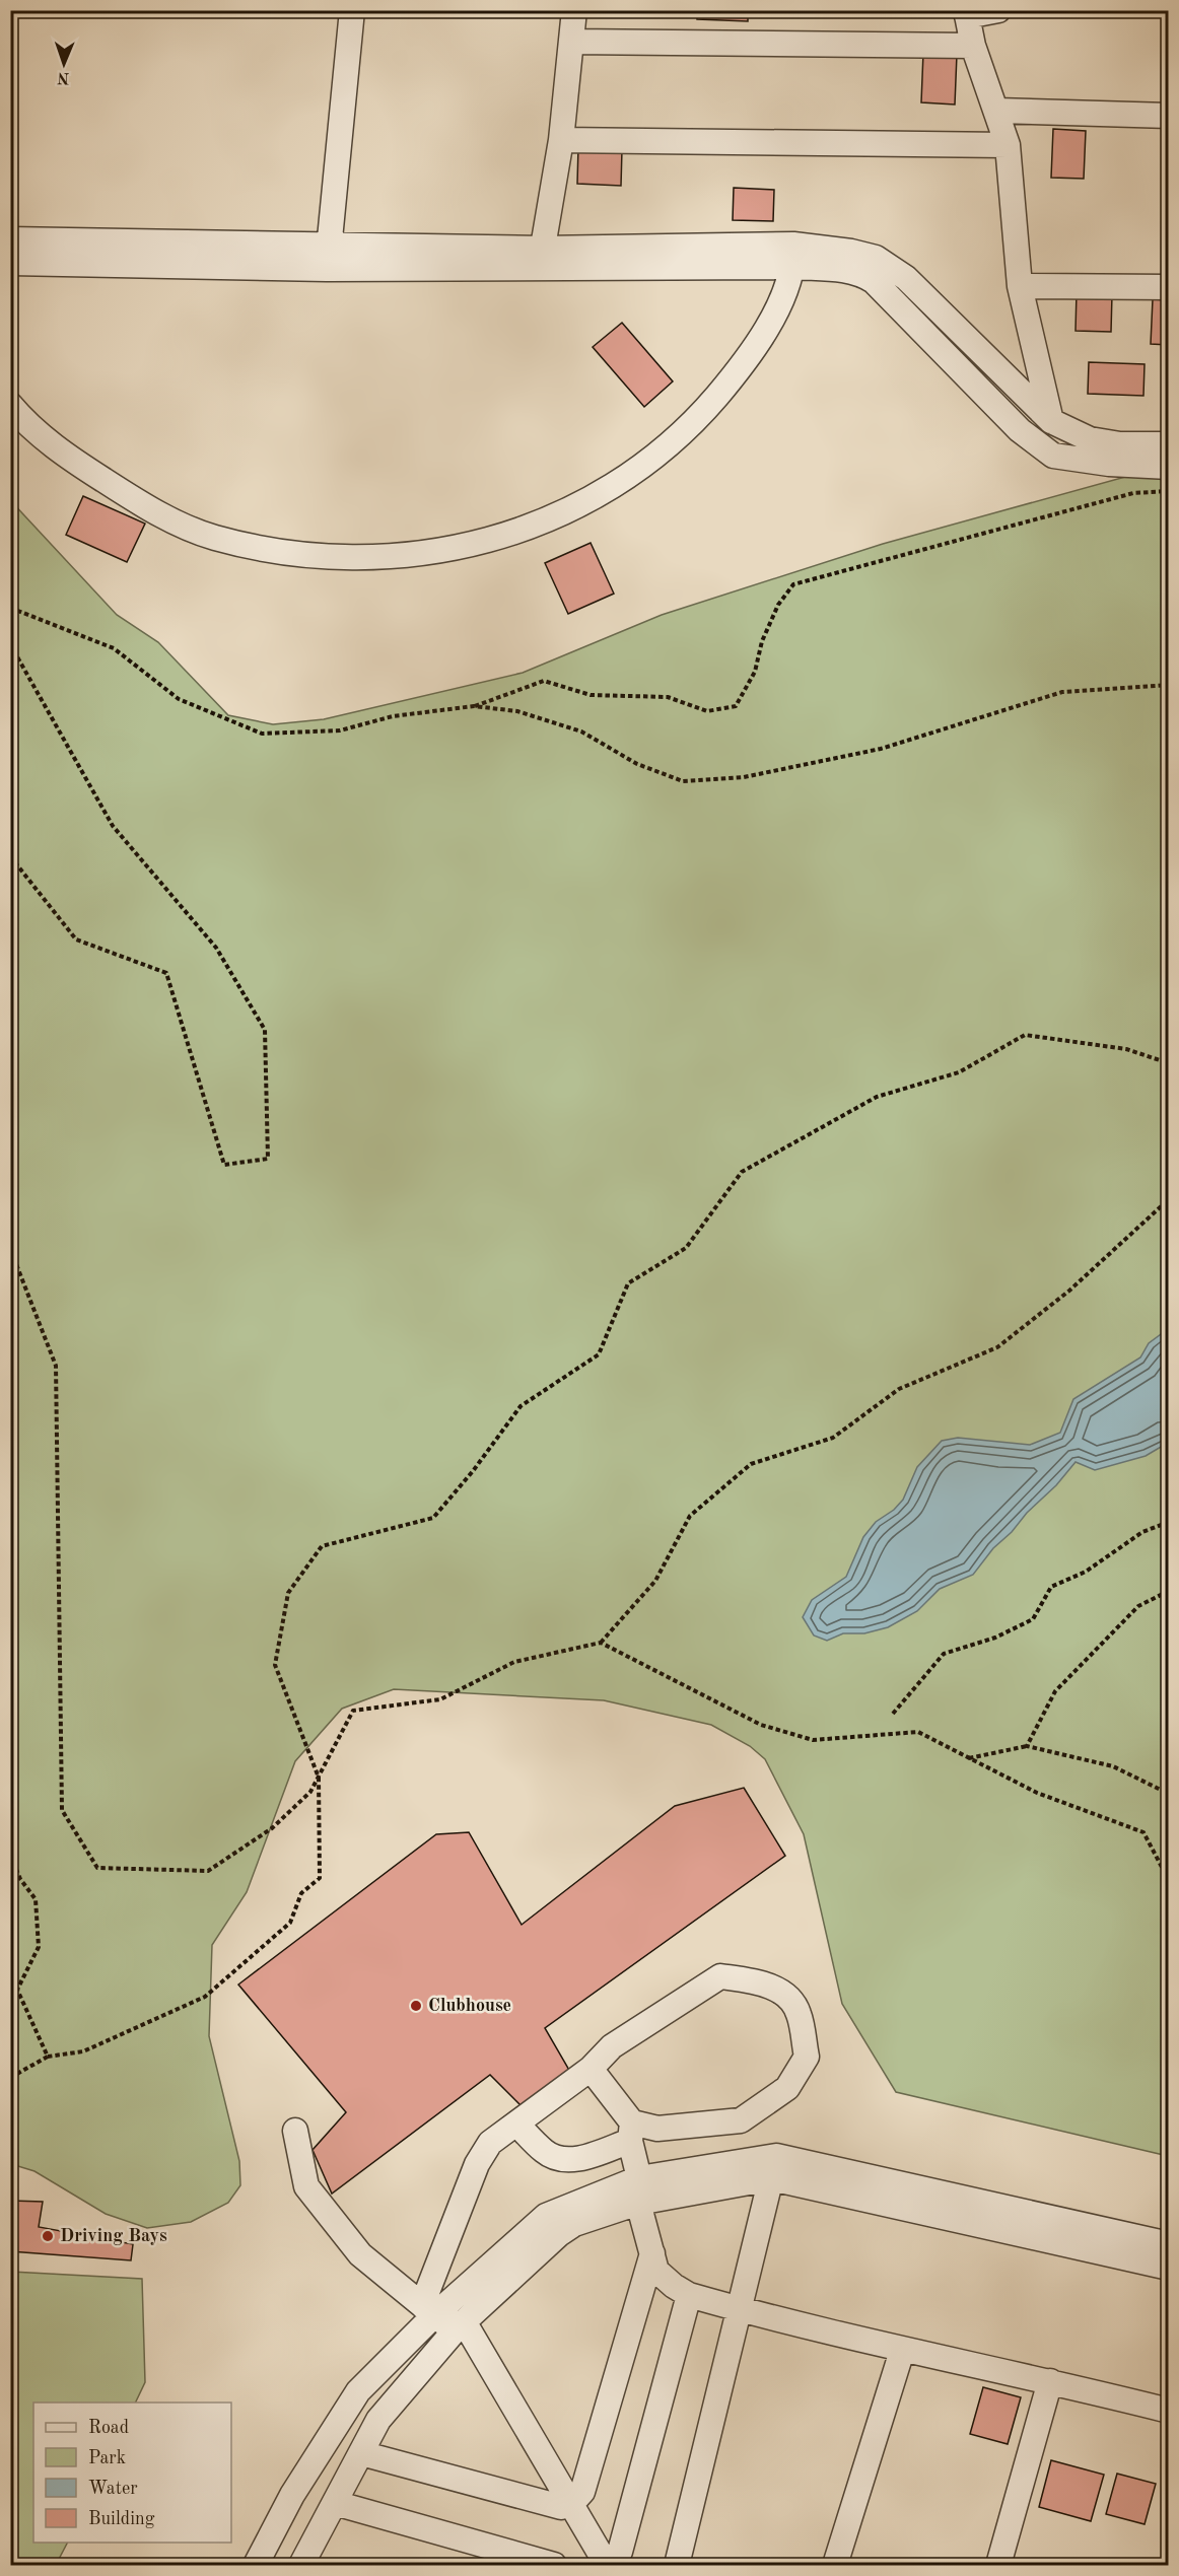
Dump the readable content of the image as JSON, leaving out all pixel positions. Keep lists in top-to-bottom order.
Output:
{
  "places": ["Clubhouse", "Driving Bays"],
  "legend": [
    "Road",
    "Park",
    "Water",
    "Building"
  ],
  "north": "bottom"
}
